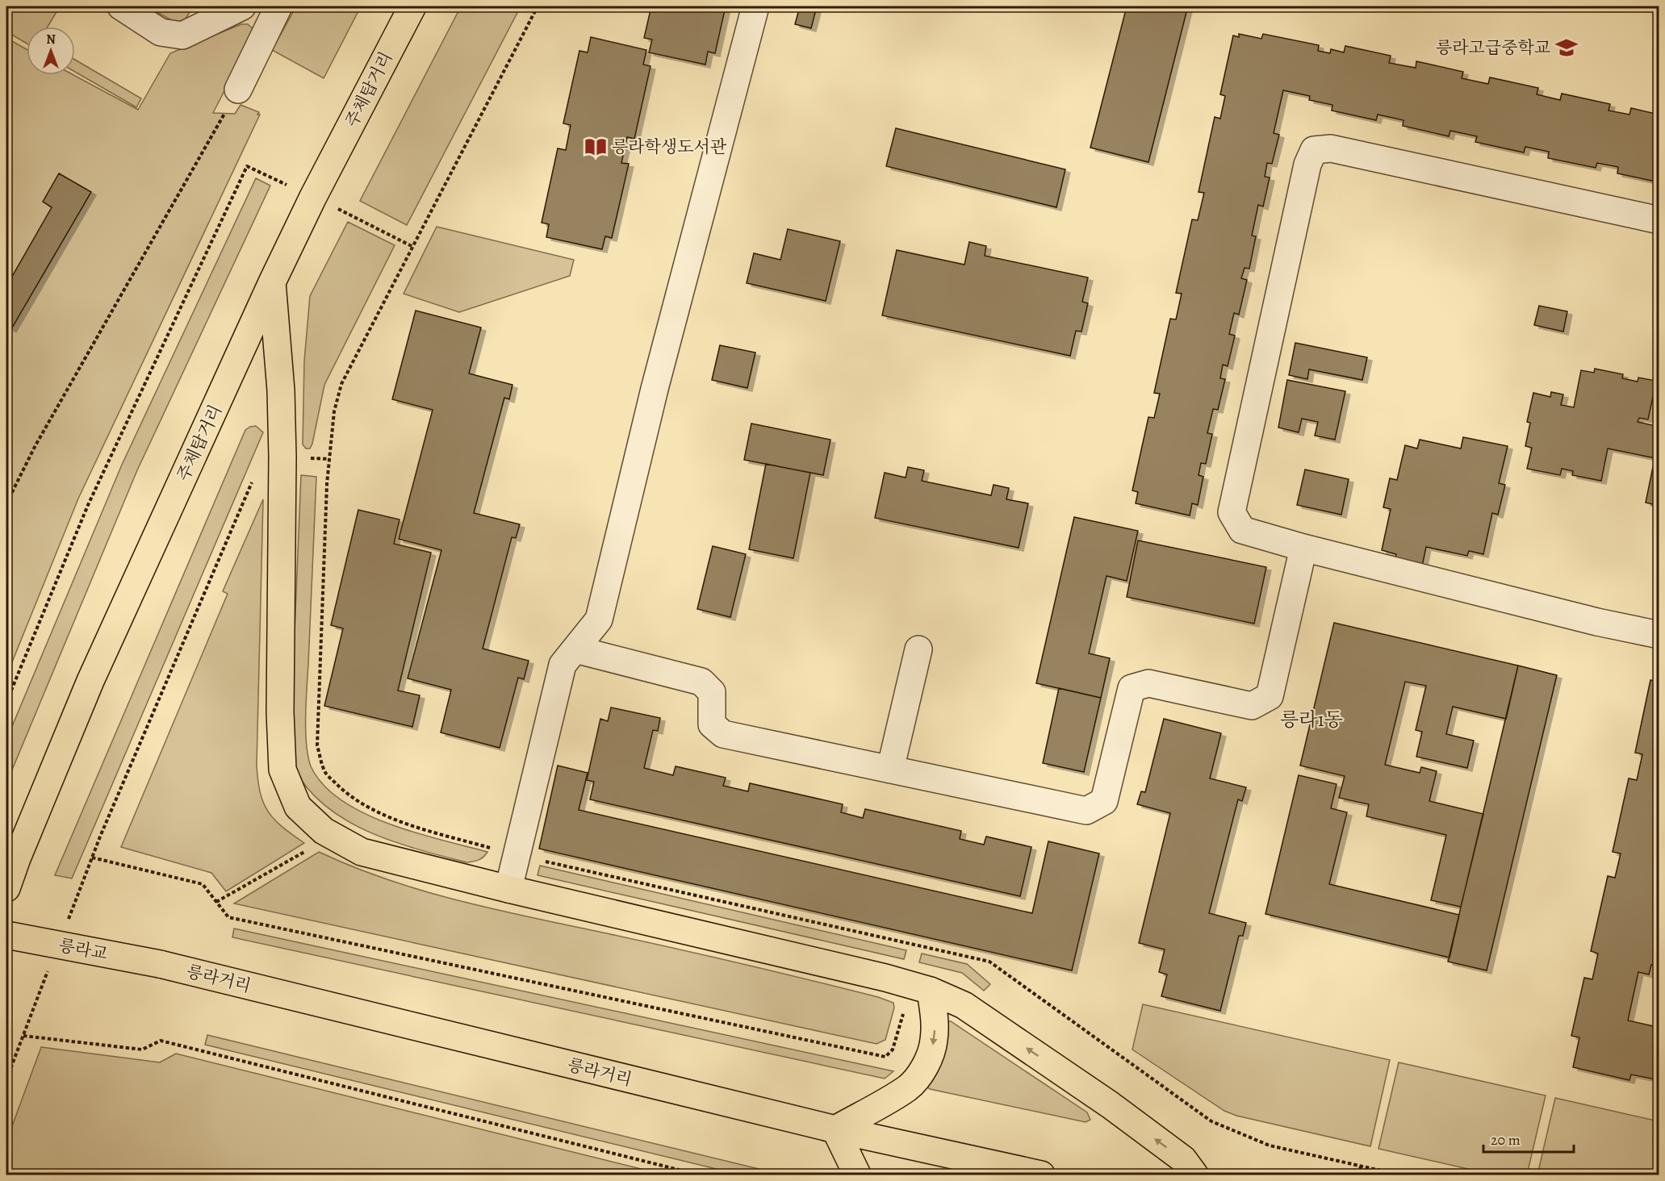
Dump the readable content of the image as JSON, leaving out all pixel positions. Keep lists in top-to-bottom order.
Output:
{
  "streets": {
    "main road": ["주체탑거리", "릉라교", "릉라거리"]
  },
  "crossings": [
    ["릉라교", "릉라거리"]
  ],
  "districts": ["릉라1동"],
  "places": {
    "school or university": ["릉라고급중학교"],
    "library": ["릉라학생도서관"]
  },
  "scale_bar": "20 m",
  "north": "top"
}
